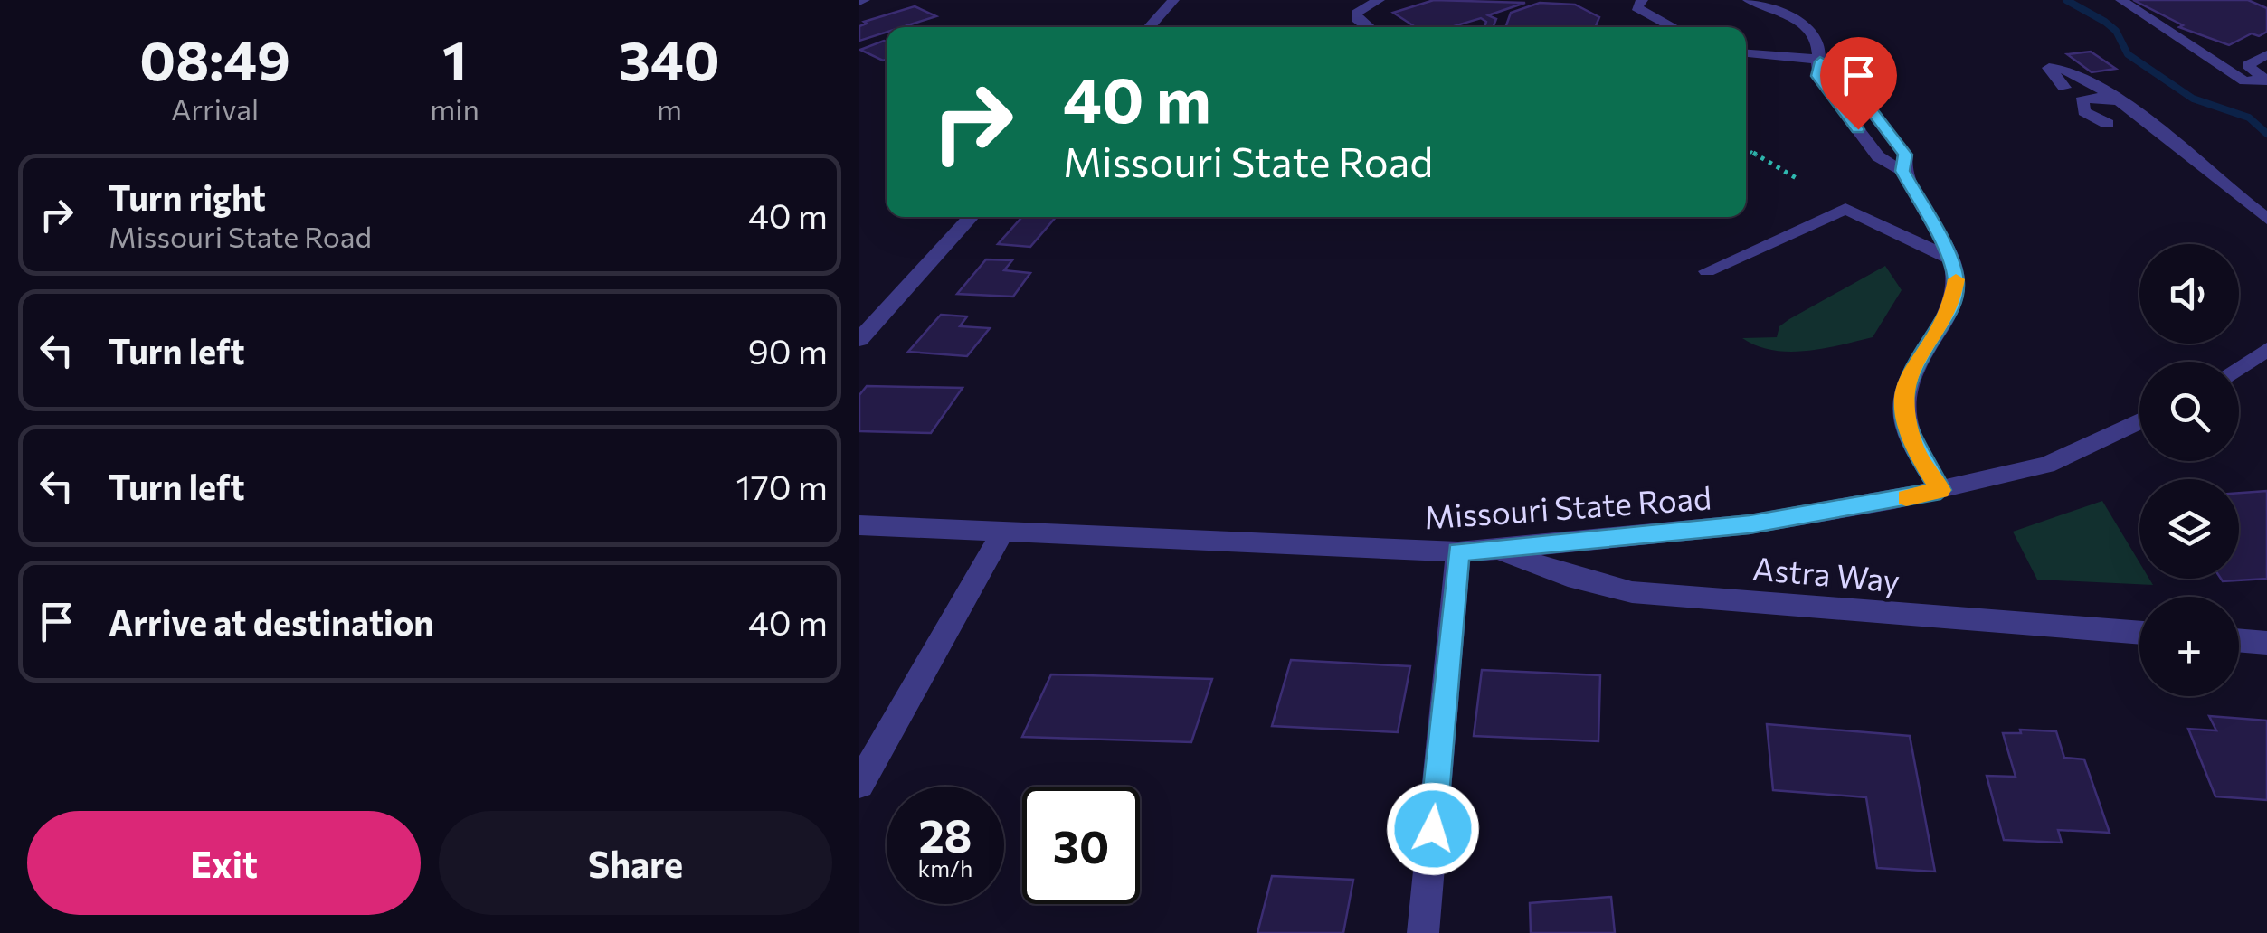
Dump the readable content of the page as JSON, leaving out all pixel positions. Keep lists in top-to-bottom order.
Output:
{
  "streets": {
    "street": ["Missouri State Road", "Astra Way"]
  },
  "crossings": [
    ["Missouri State Road", "Astra Way"]
  ],
  "page": {
    "eta": [
      "08:49",
      "Arrival",
      "1",
      "min",
      "340",
      "m"
    ],
    "turn": ["40 m", "Missouri State Road"],
    "list": [
      {
        "name": "Turn right",
        "note": "Missouri State Road",
        "value": "40 m"
      },
      {
        "name": "Turn left",
        "value": "90 m"
      },
      {
        "name": "Turn left",
        "value": "170 m"
      },
      {
        "name": "Arrive at destination",
        "value": "40 m"
      }
    ],
    "map_buttons": "+",
    "speed": "28 km/h",
    "limit": "30",
    "buttons": ["Exit", "Share"]
  }
}
